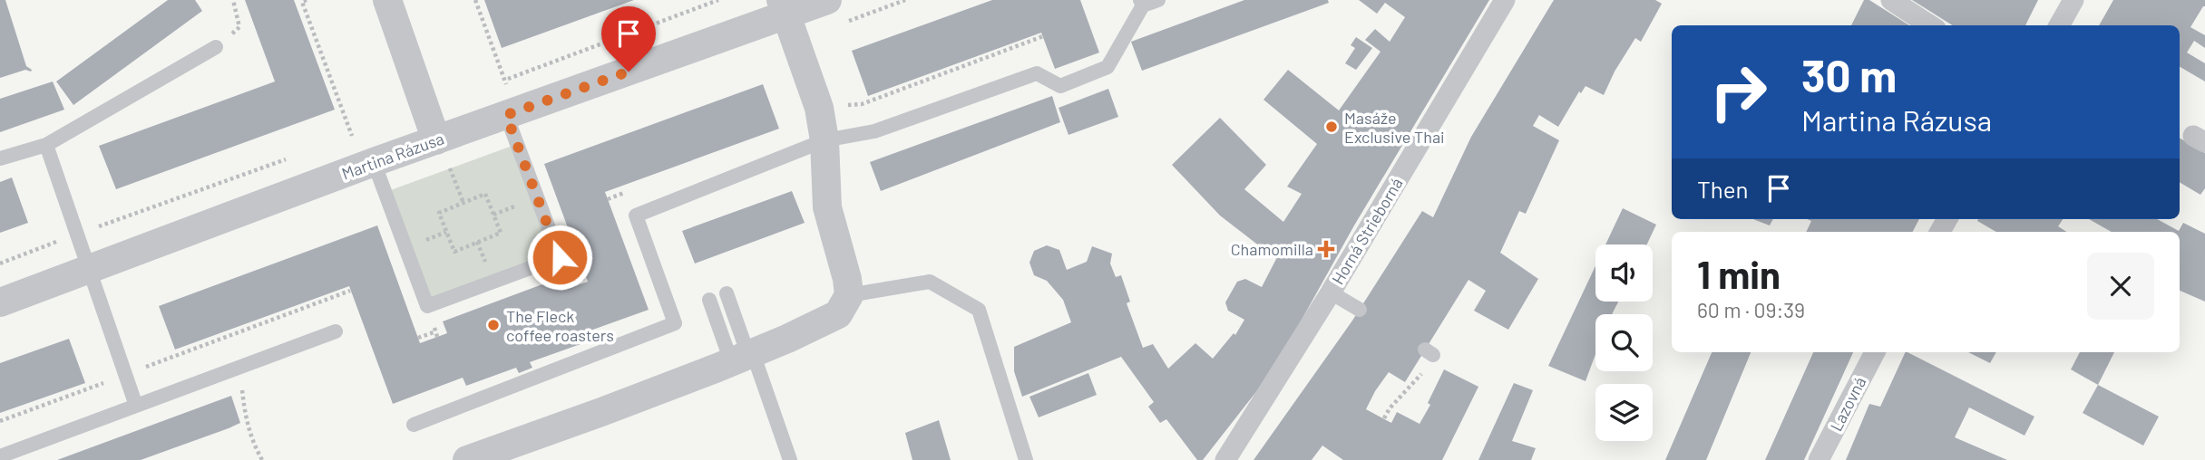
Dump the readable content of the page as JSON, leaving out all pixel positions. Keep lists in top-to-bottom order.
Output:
{
  "streets": {
    "street": ["Martina Rázusa", "Horná Strieborná", "Lazovná"]
  },
  "places": {
    "other": ["Masáže Exclusive Thai", "The Fleck coffee roasters"],
    "health": ["Chamomilla"]
  },
  "page": {
    "turn": ["30 m", "Martina Rázusa"],
    "then": "Then",
    "heading": ["1 min", "60 m · 09:39"]
  }
}
